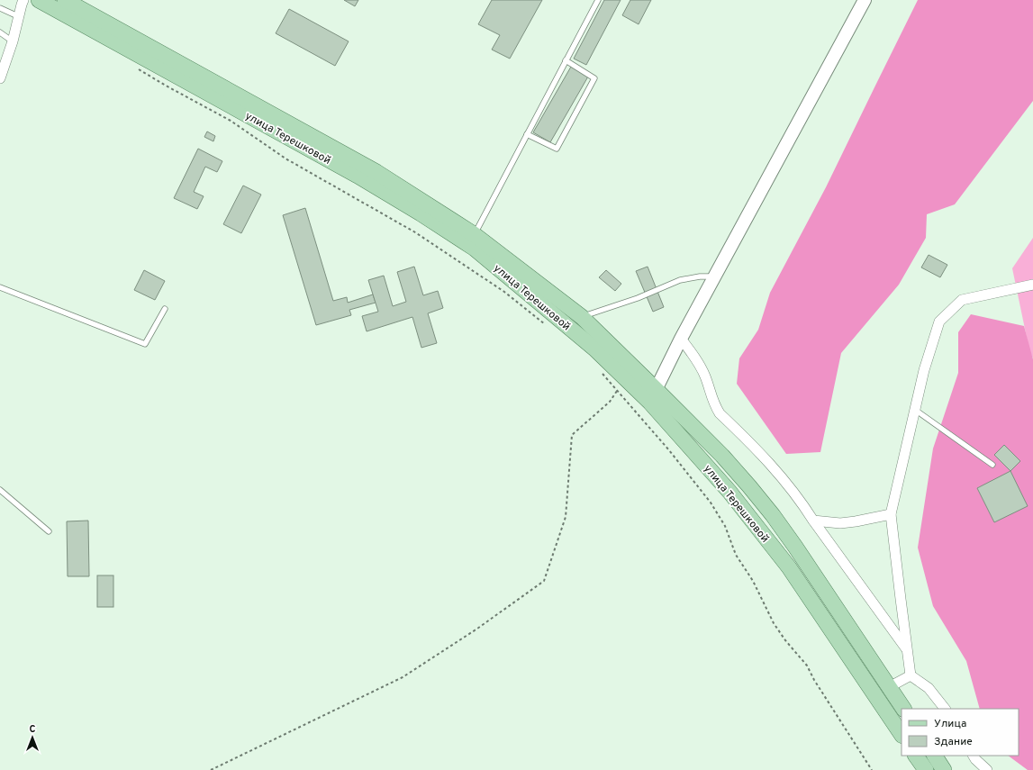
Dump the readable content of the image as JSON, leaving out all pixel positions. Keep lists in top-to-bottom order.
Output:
{
  "streets": {
    "main road": ["улица Терешковой"]
  },
  "legend": ["Улица", "Здание"],
  "north": "top"
}
